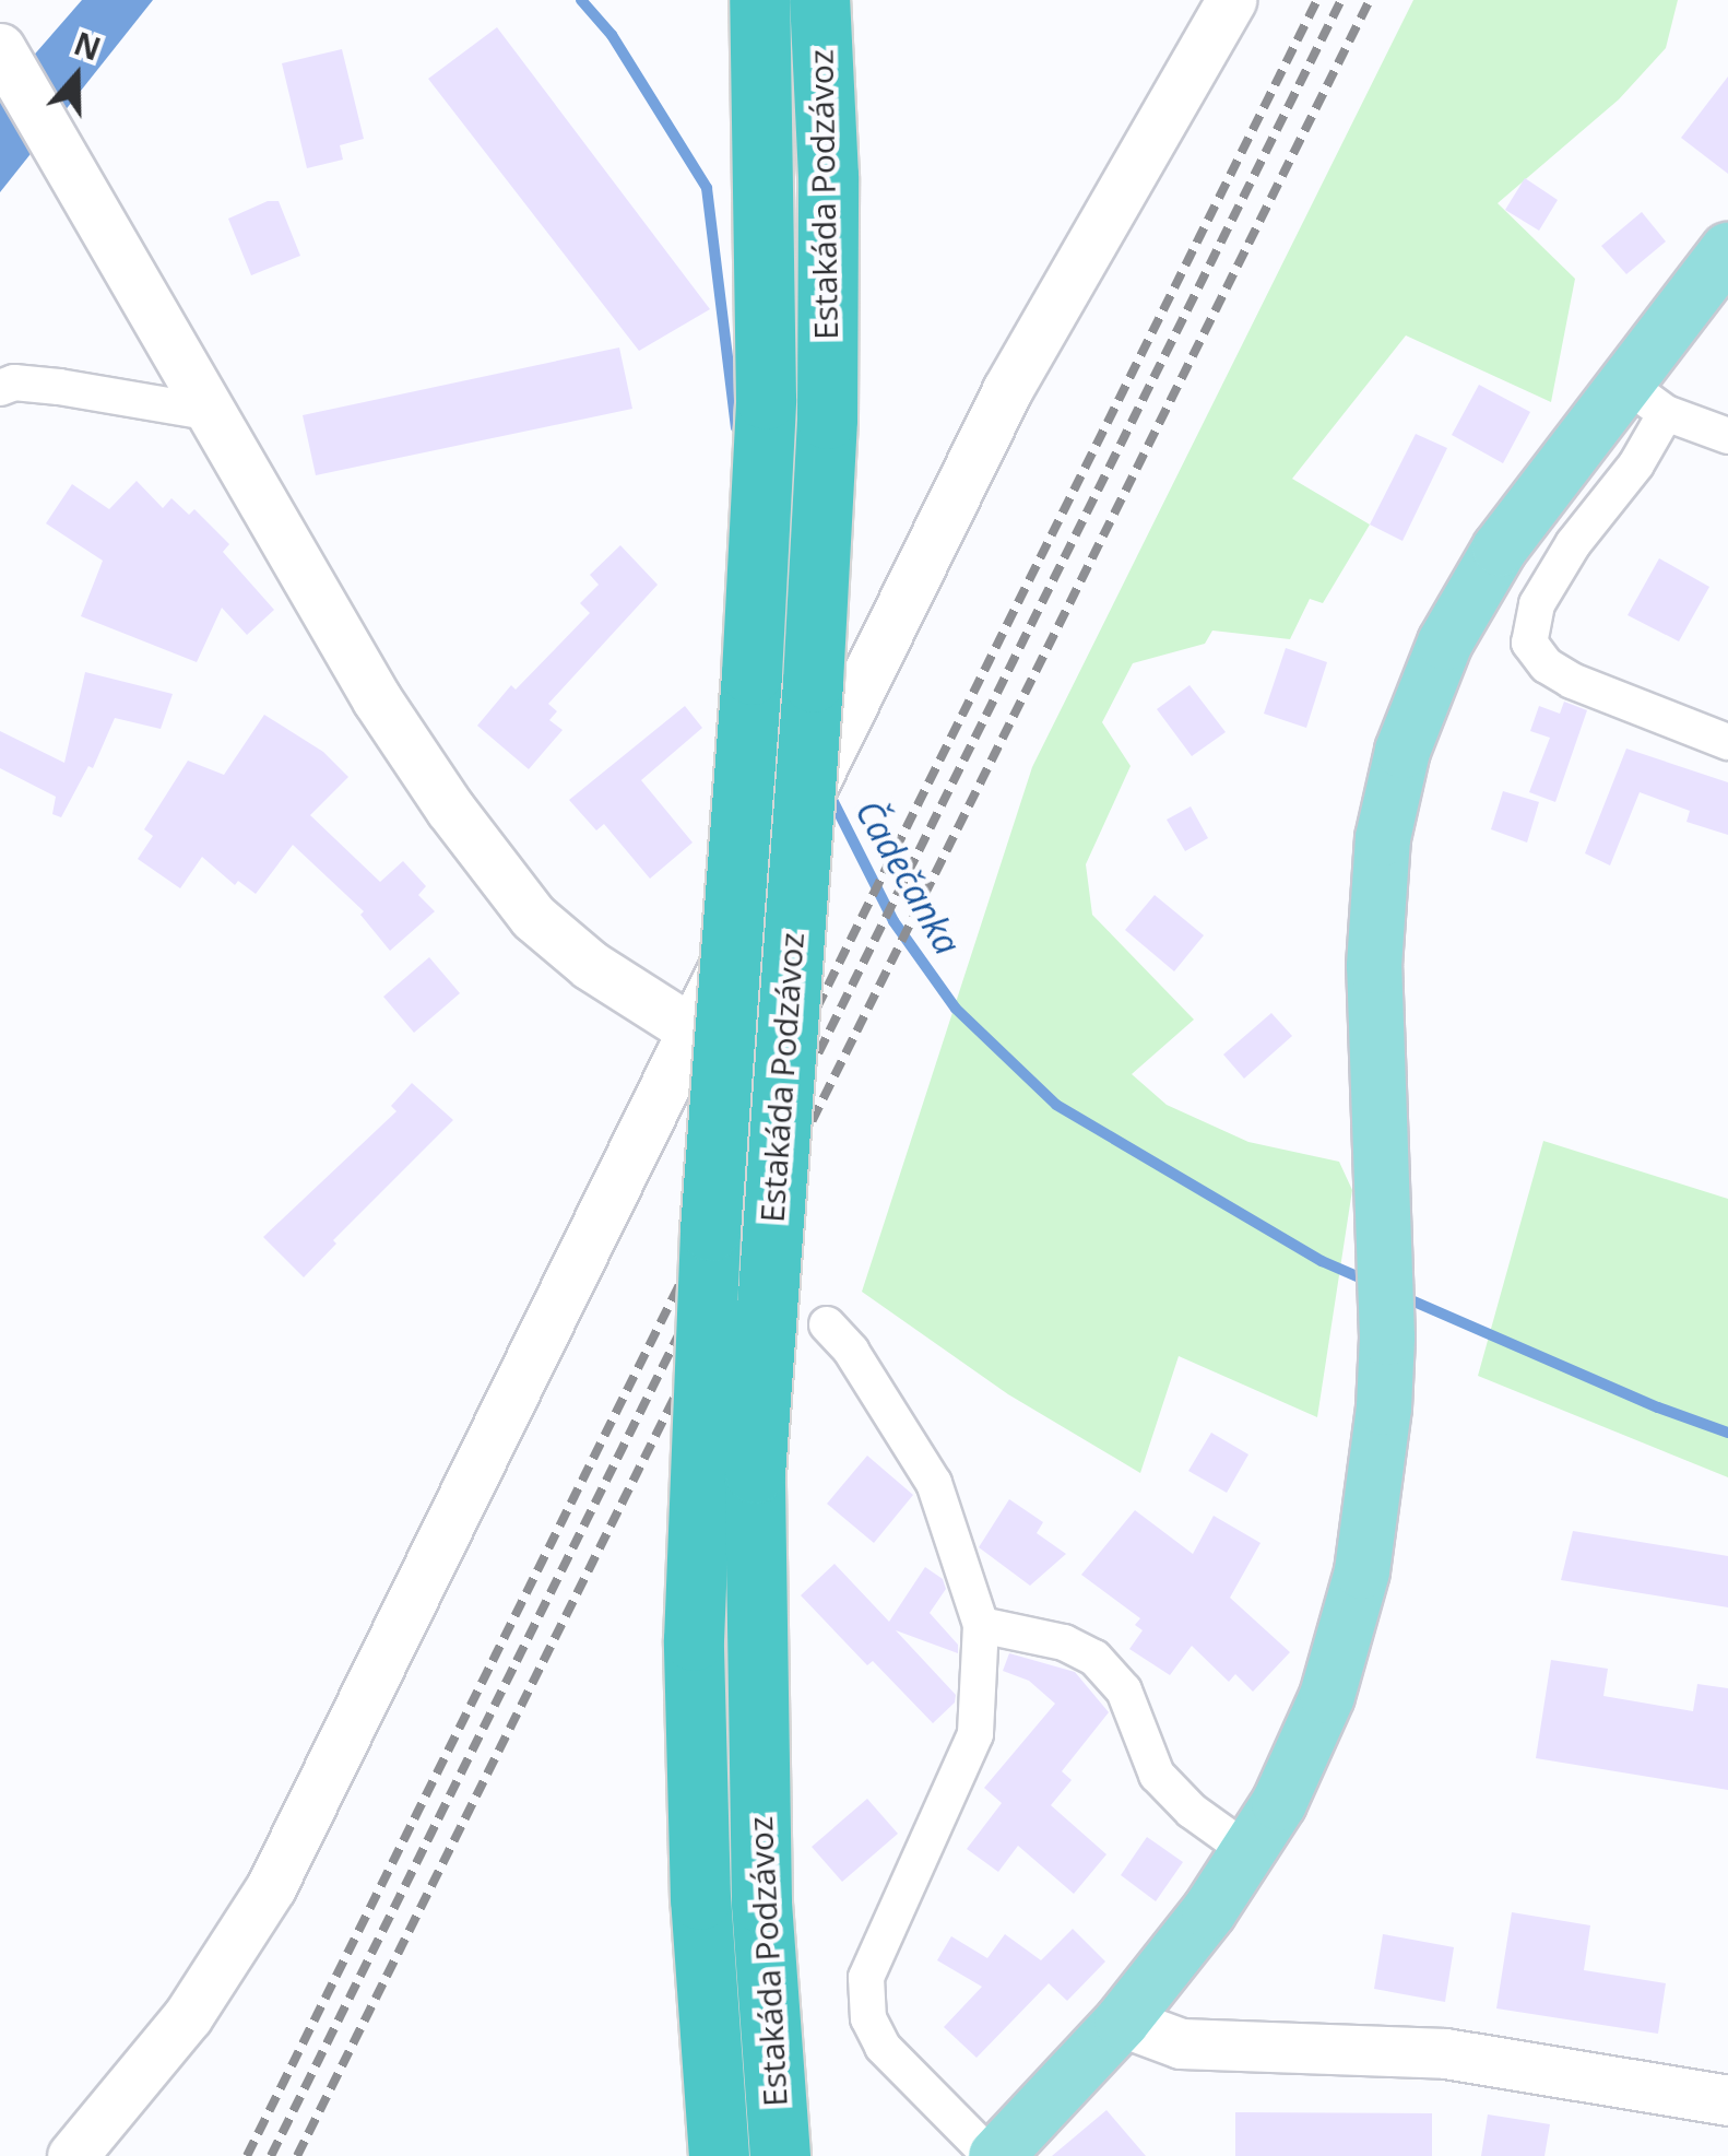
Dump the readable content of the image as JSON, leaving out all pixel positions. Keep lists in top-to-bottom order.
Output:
{
  "streets": {
    "highway": ["Estakáda Podzávoz"]
  },
  "water": ["Čadečanka"],
  "north": "top"
}
